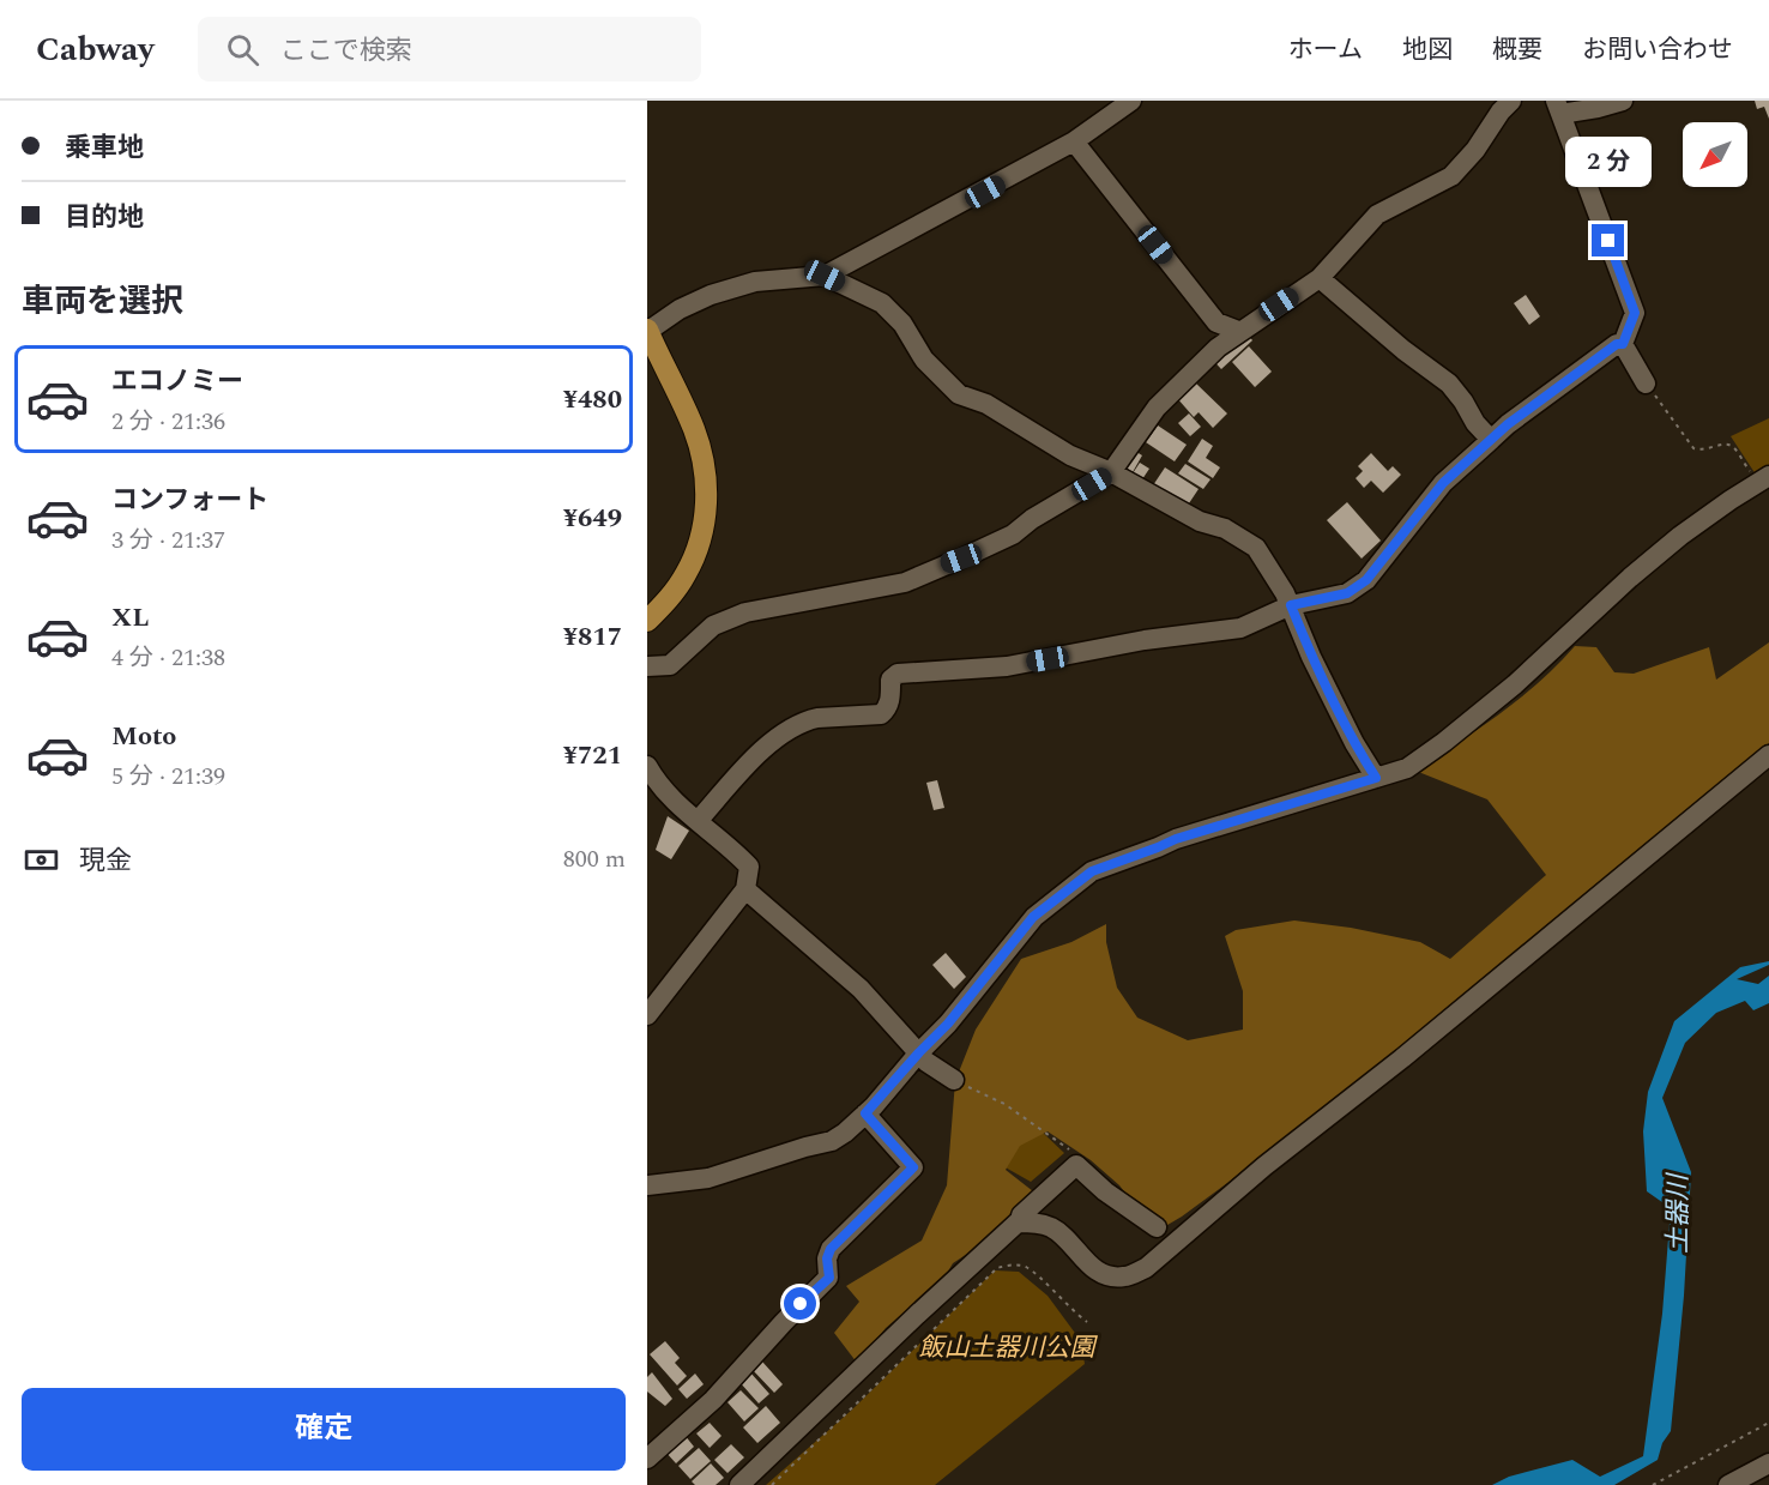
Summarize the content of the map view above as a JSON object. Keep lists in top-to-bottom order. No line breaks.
{"water":["土器川"],"parks":["飯山土器川公園"],"north":"bottom left","page":{"header":"Cabway","search":"ここで検索","nav":["ホーム","地図","概要","お問い合わせ"],"banner":["乗車地","目的地"],"bubble":"2 分","heading":"車両を選択","list":[{"name":"エコノミー","note":"2 分 · 21:36","value":"¥480"},{"name":"コンフォート","note":"3 分 · 21:37","value":"¥649"},{"name":"XL","note":"4 分 · 21:38","value":"¥817"},{"name":"Moto","note":"5 分 · 21:39","value":"¥721"}],"pay":["現金","800 m"],"buttons":"確定"}}
